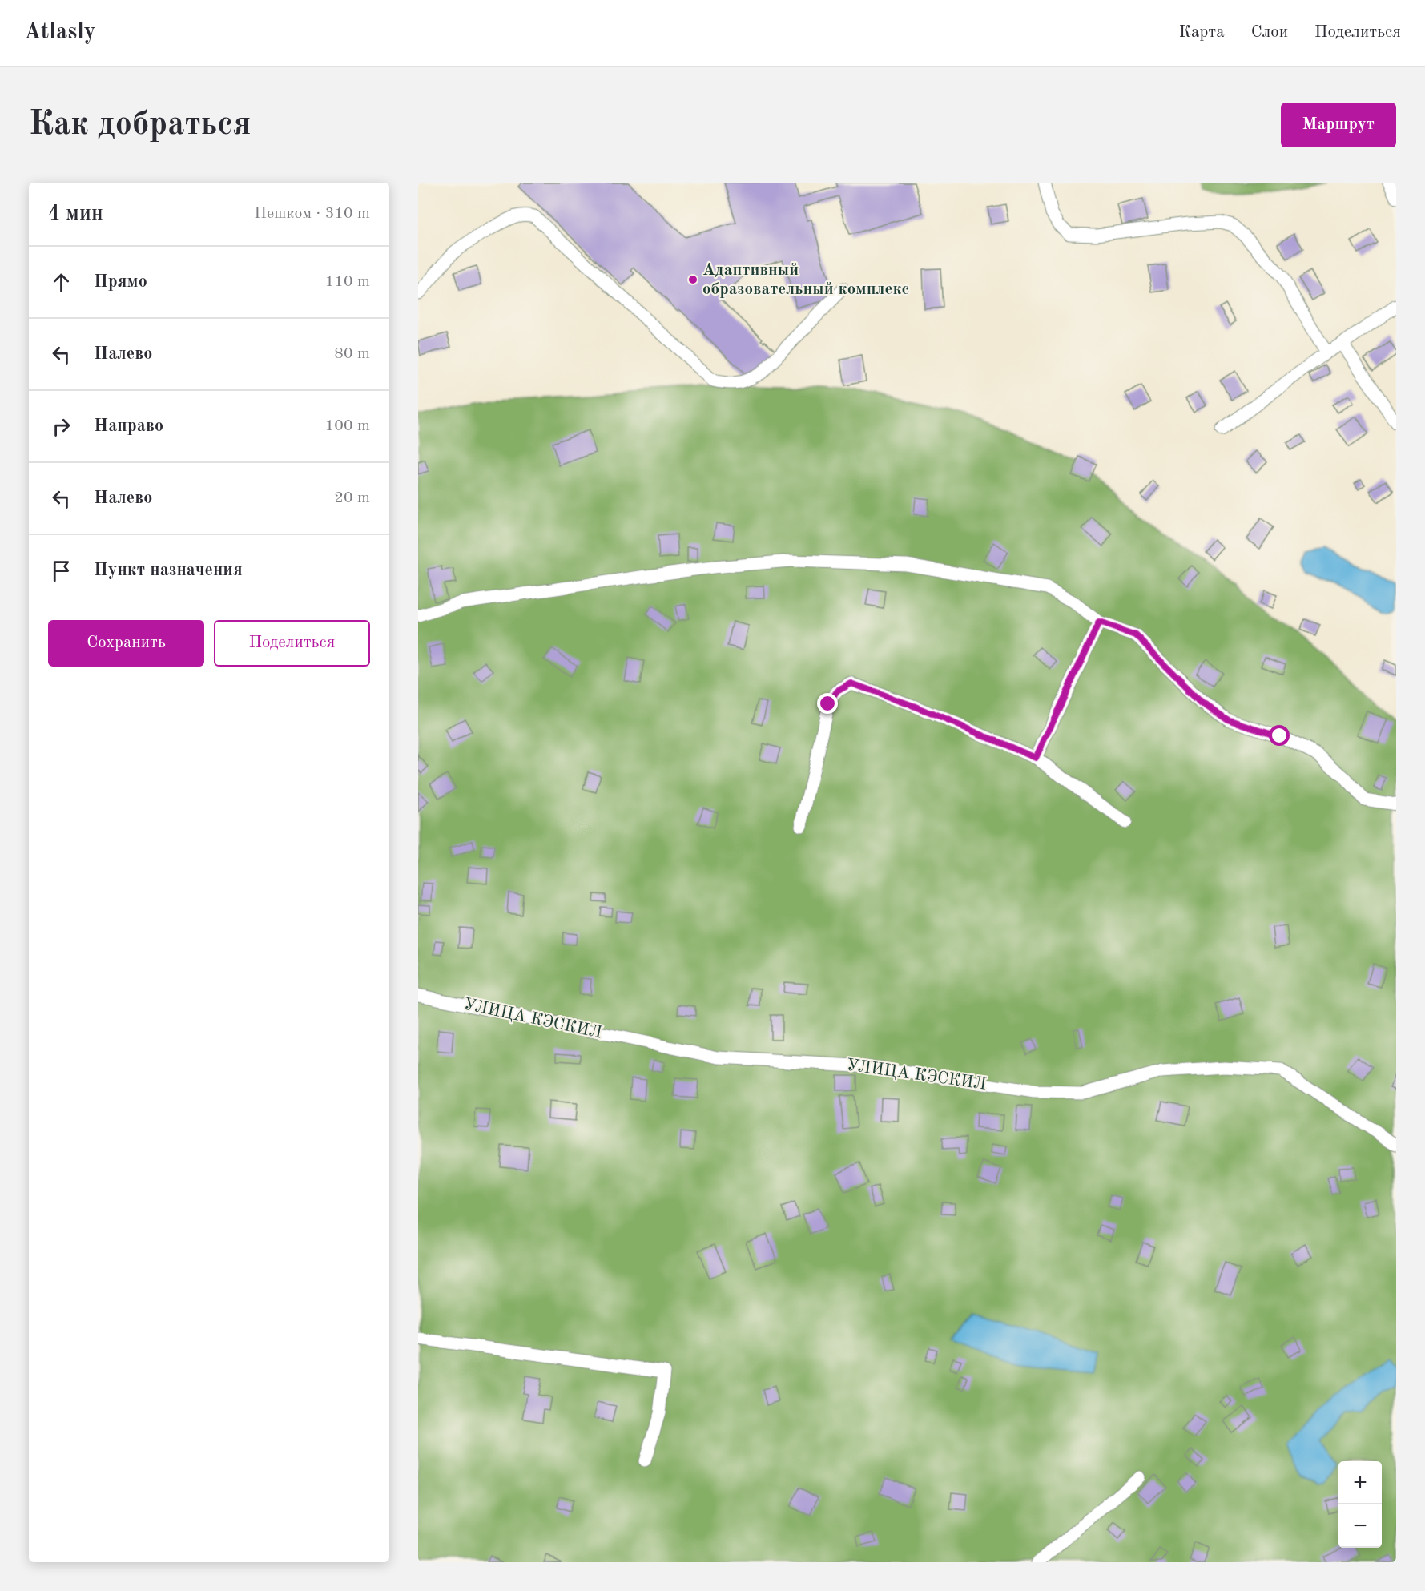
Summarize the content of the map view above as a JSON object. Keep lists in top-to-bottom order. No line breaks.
{"streets":{"street":["УЛИЦА КЭСКИЛ"]},"places":["Адаптивный образовательный комплекс"],"page":{"header":"Atlasly","nav":["Карта","Слои","Поделиться"],"buttons":["Маршрут",["Сохранить","Поделиться"]],"title":"Как добраться","heading":["4 мин","Пешком · 310 m"],"list":[["Прямо","110 m"],["Налево","80 m"],["Направо","100 m"],["Налево","20 m"],"Пункт назначения"],"map_buttons":["+","−"]}}
